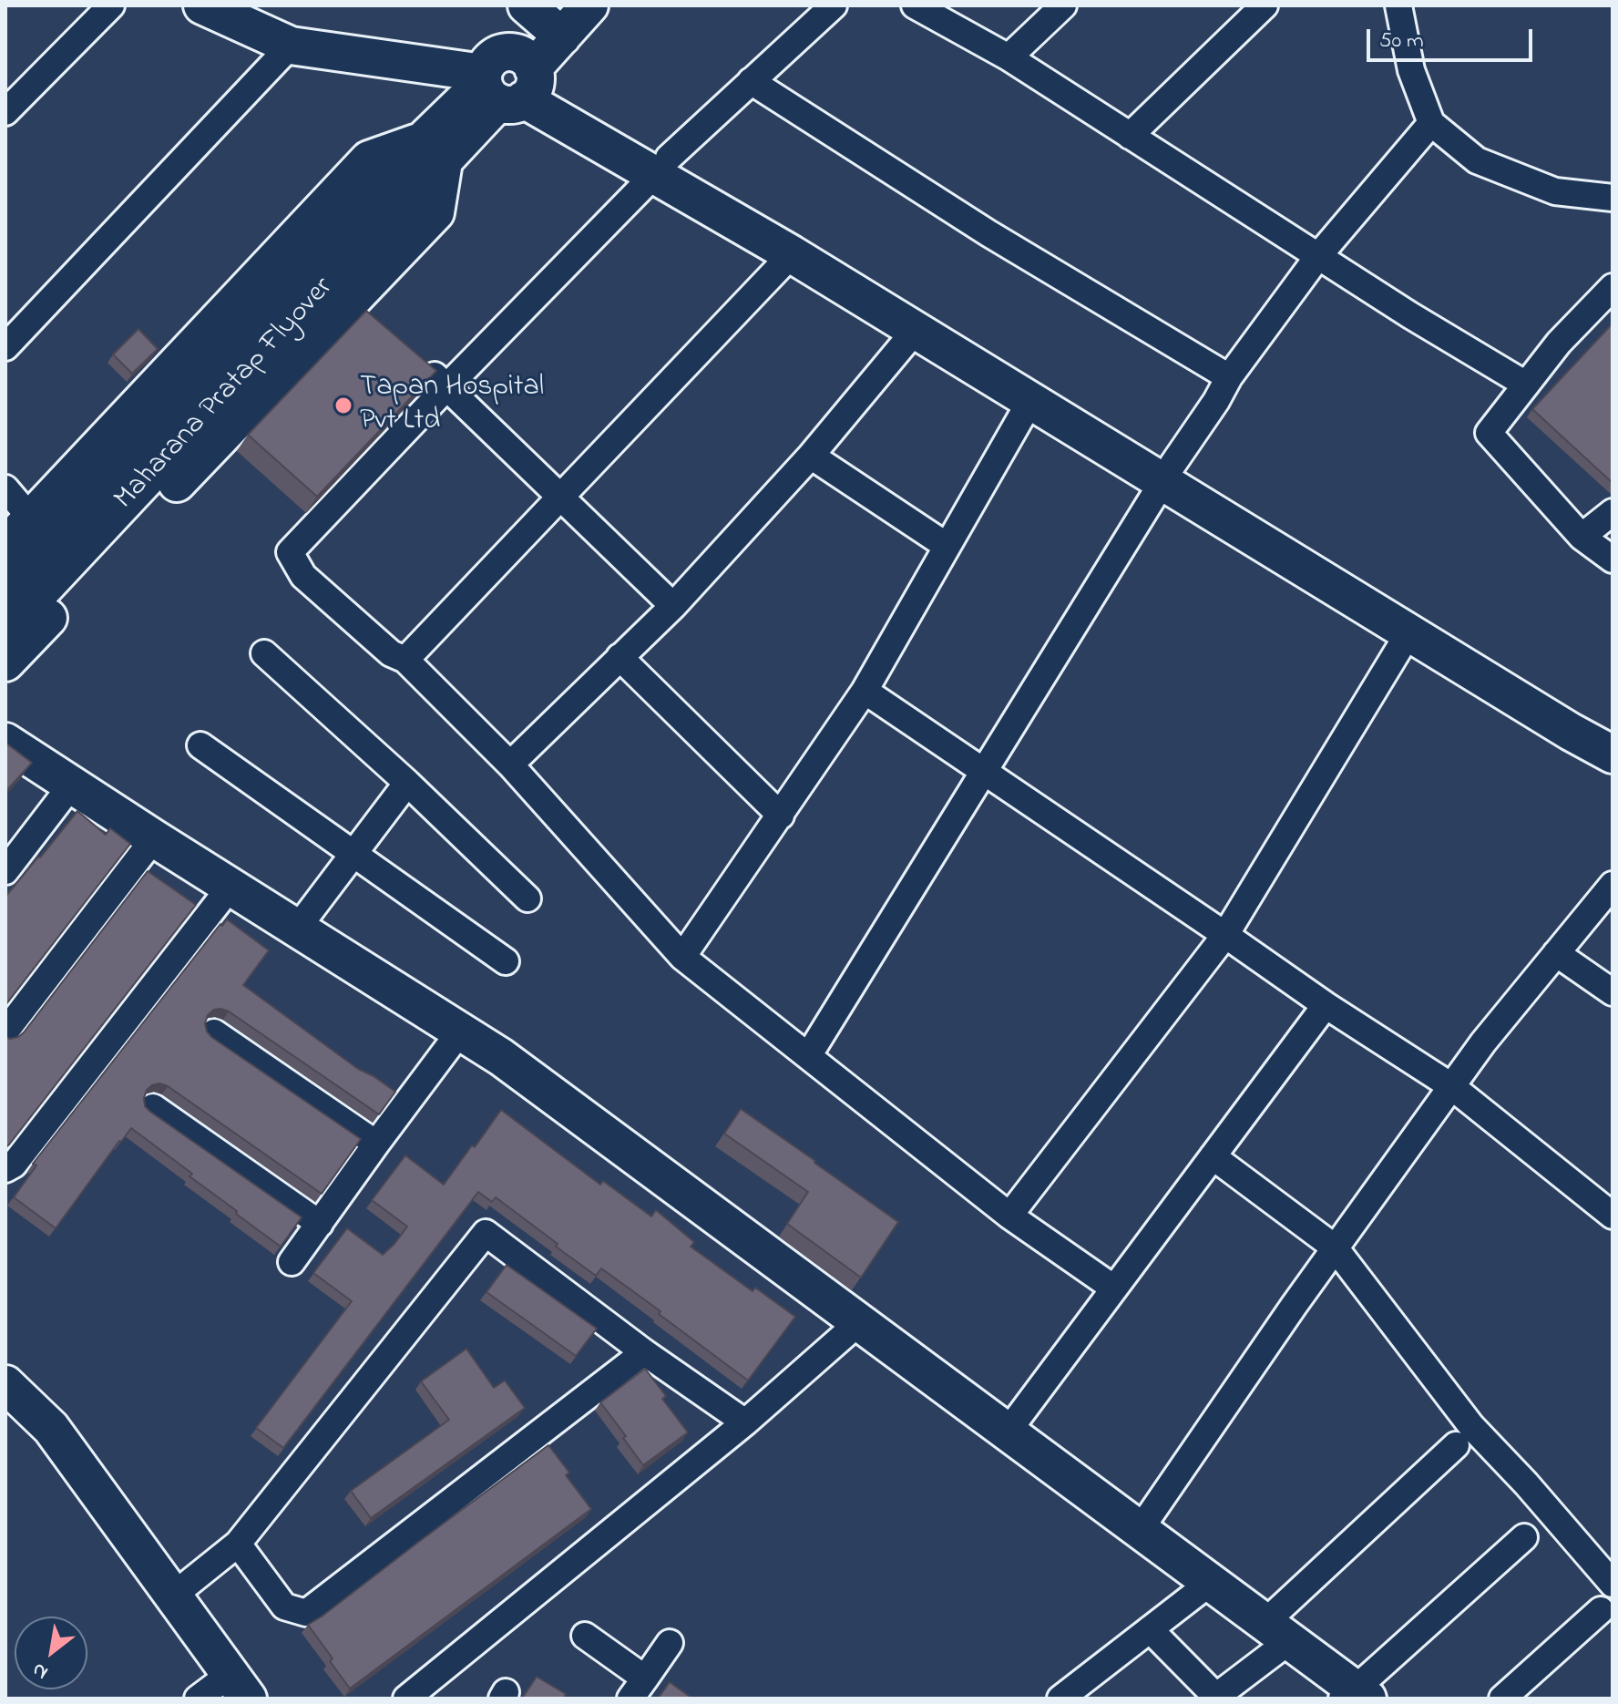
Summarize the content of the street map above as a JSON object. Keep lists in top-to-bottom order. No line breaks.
{"streets":{"street":["Maharana Pratap Flyover"]},"places":["Tapan Hospital Pvt Ltd"],"scale_bar":"50 m","north":"bottom left"}
